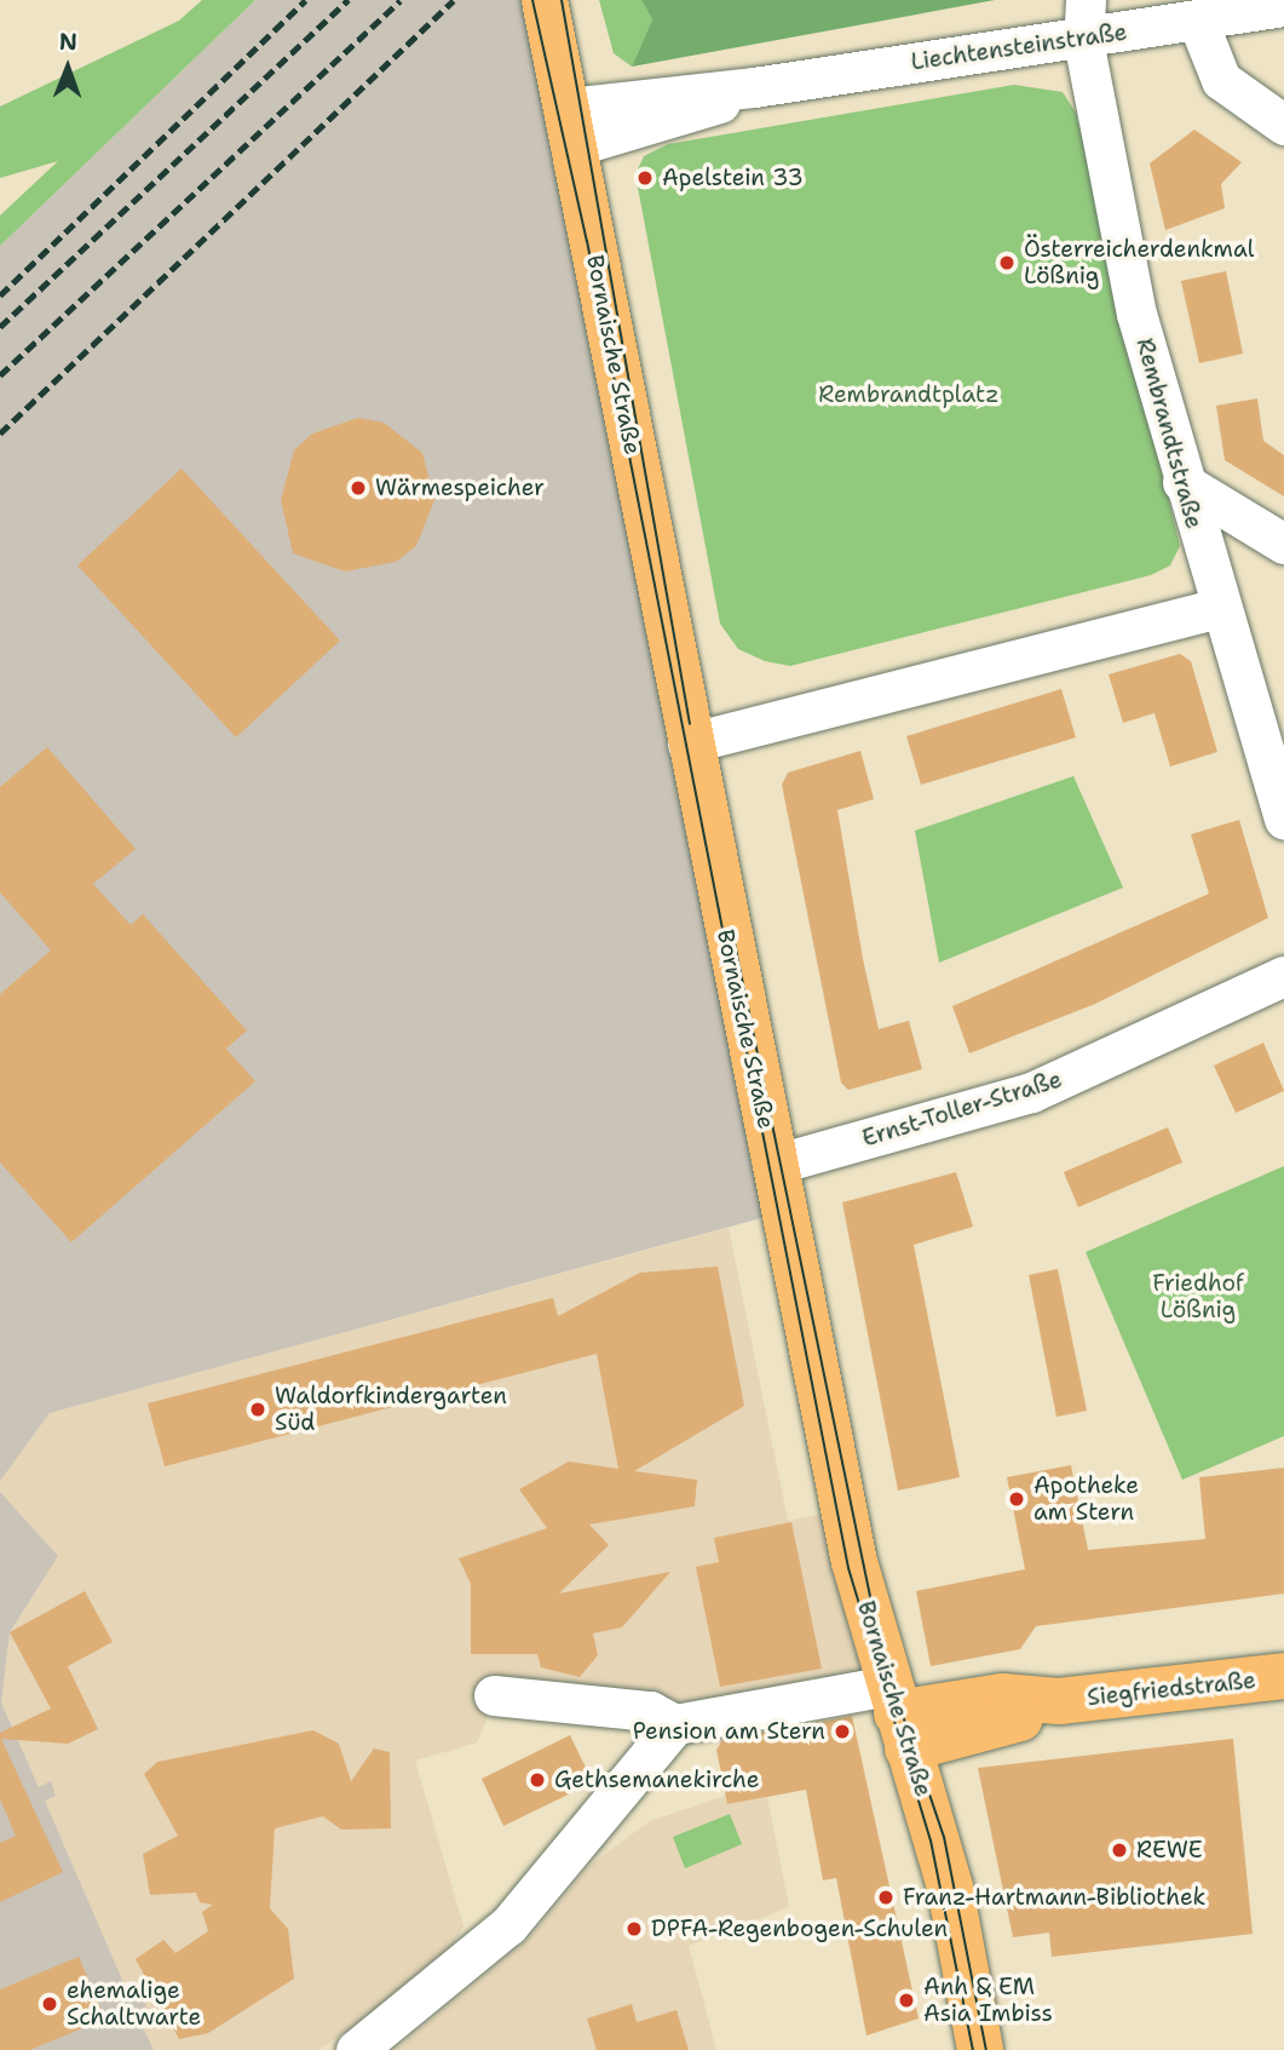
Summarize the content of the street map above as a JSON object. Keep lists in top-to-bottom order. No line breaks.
{"streets":{"main road":["Bornaische Straße","Siegfriedstraße"],"street":["Liechtensteinstraße","Rembrandtstraße","Ernst-Toller-Straße"]},"crossings":[["Liechtensteinstraße","Bornaische Straße"],["Liechtensteinstraße","Rembrandtstraße"],["Bornaische Straße","Ernst-Toller-Straße"],["Bornaische Straße","Siegfriedstraße"]],"parks":["Rembrandtplatz","Friedhof Lößnig"],"places":["Apelstein 33","Österreicherdenkmal Lößnig","Wärmespeicher","Waldorfkindergarten Süd","Apotheke am Stern","Pension am Stern","Gethsemanekirche","REWE","Franz-Hartmann-Bibliothek","DPFA-Regenbogen-Schulen","Anh & EM Asia Imbiss","ehemalige Schaltwarte"],"north":"top"}
